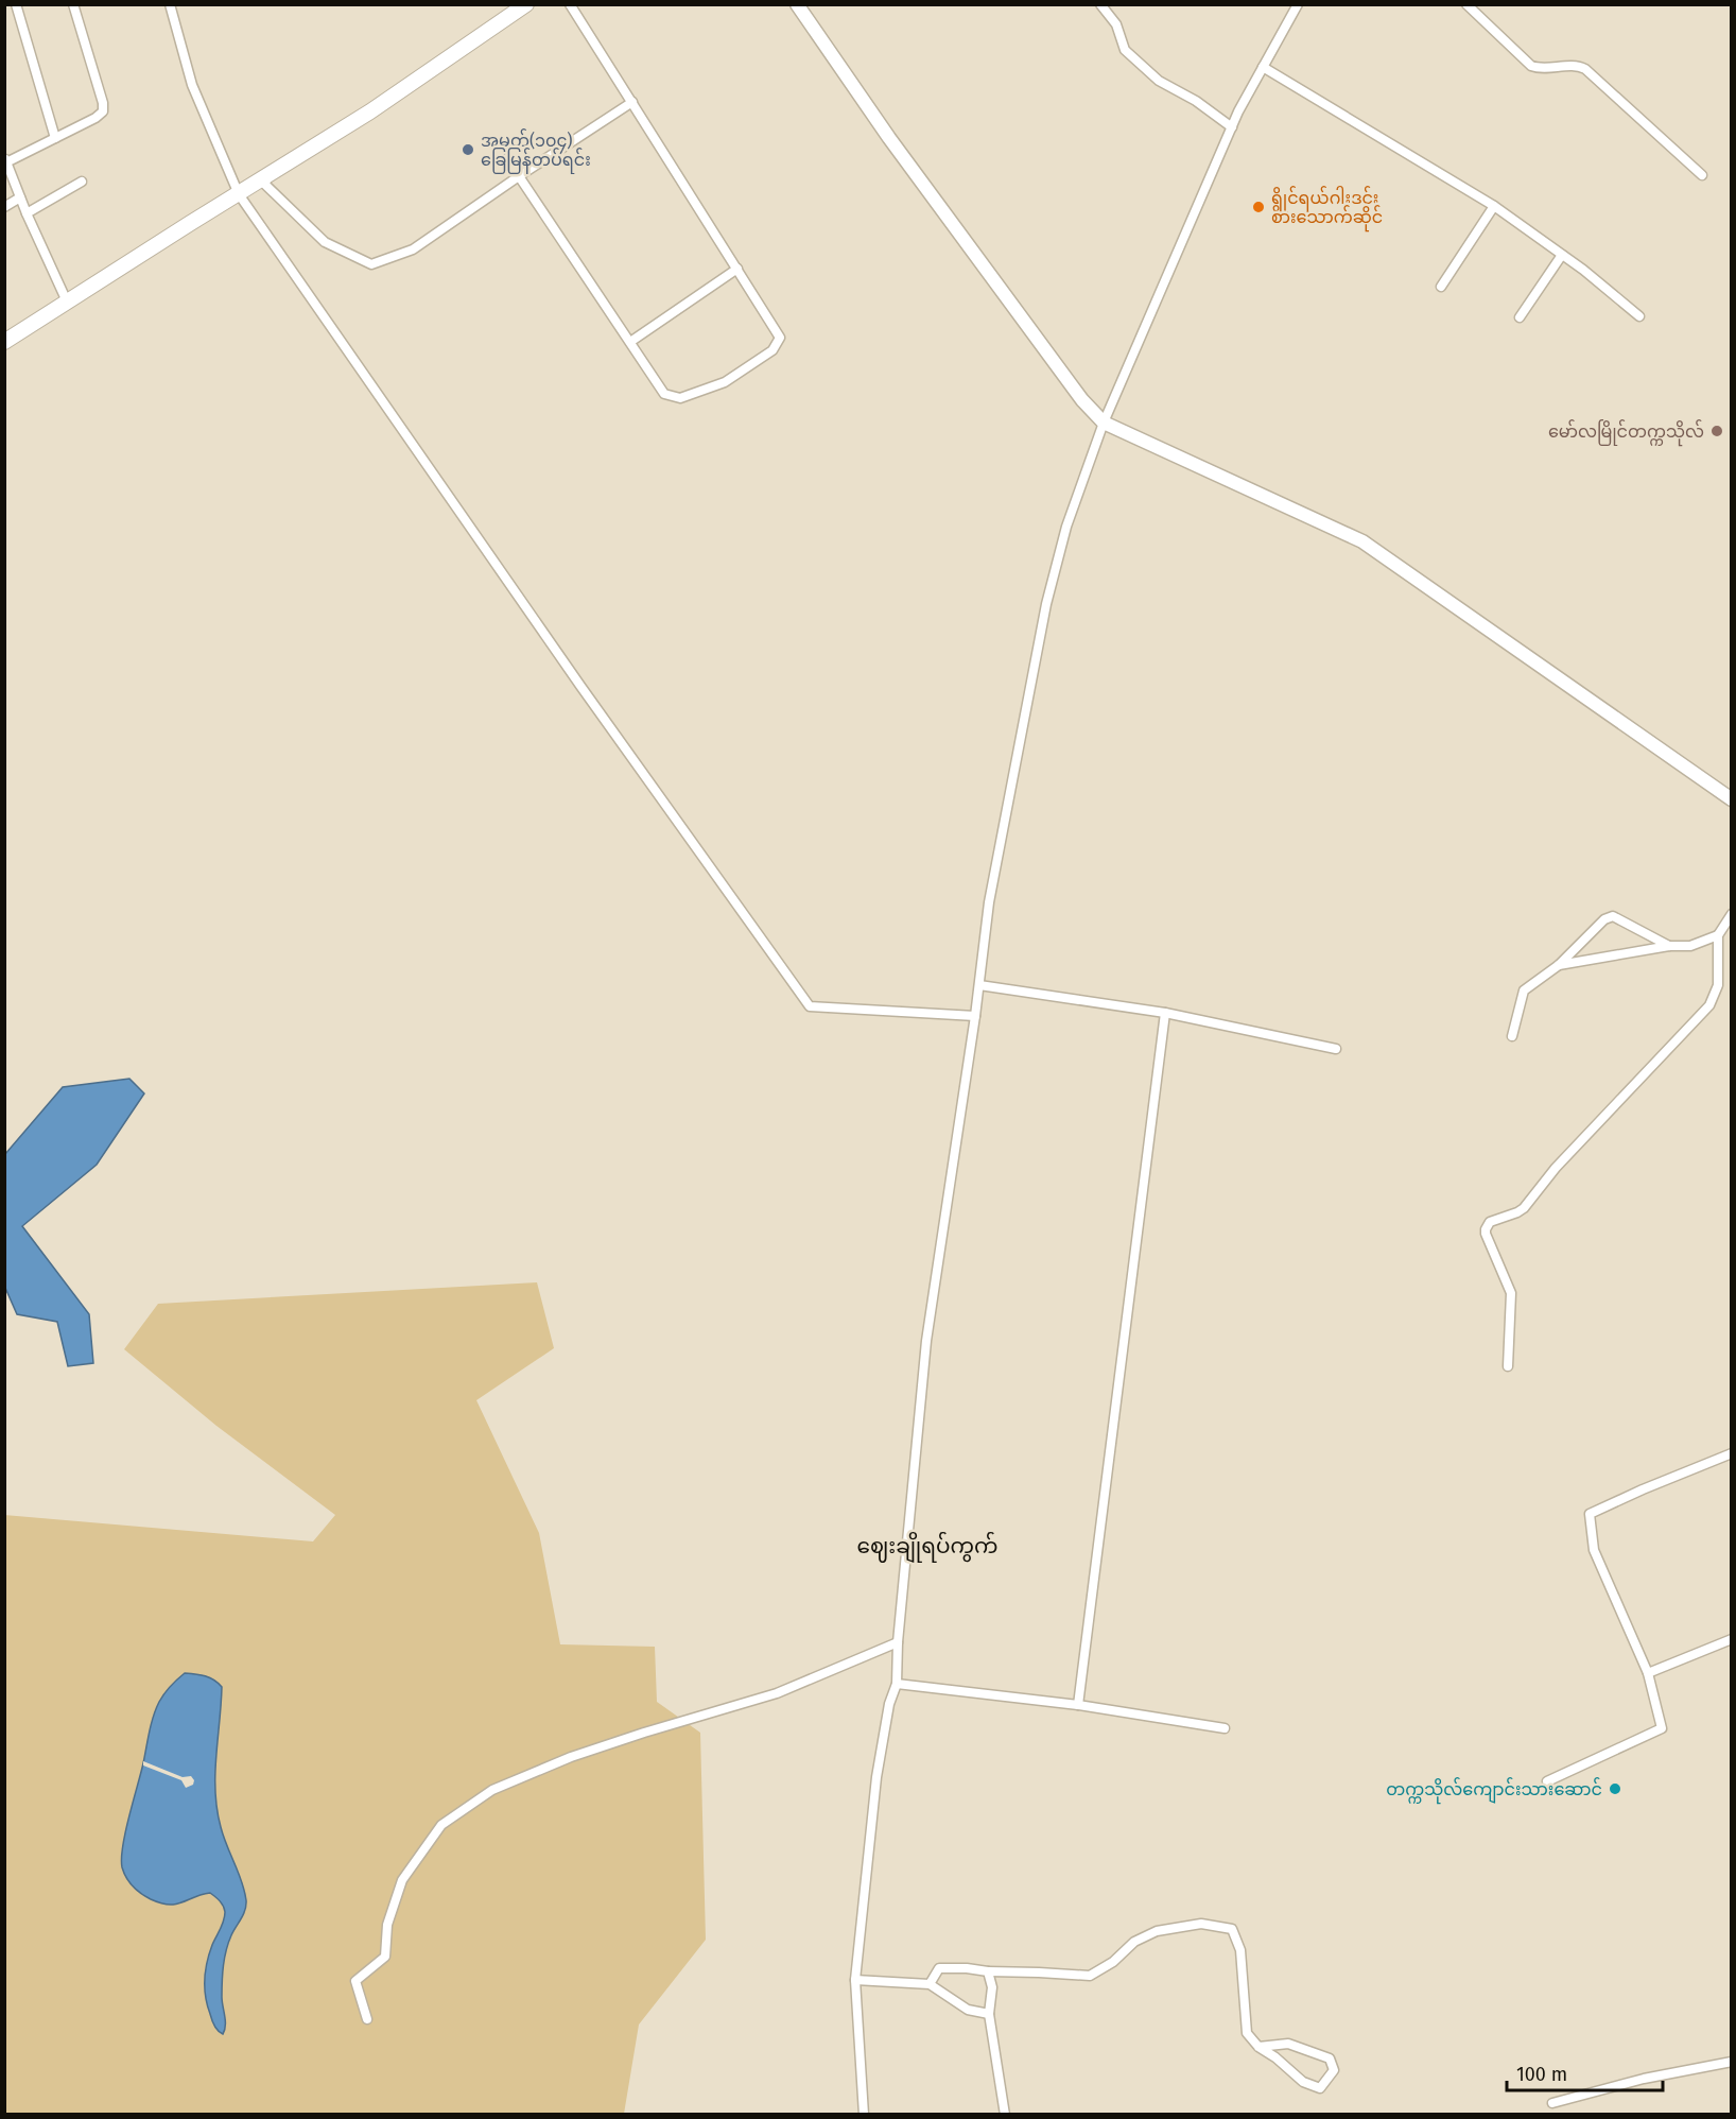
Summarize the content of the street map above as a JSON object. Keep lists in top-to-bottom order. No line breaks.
{"districts":["ဈေးချိုရပ်ကွက်"],"places":["အမှတ်(၁၀၄) ခြေမြန်တပ်ရင်း","ရွိုင်ရယ်ဂါးဒင်း စားသောက်ဆိုင်","မော်လမြိုင်တက္ကသိုလ်","တက္ကသိုလ်ကျောင်းသားဆောင်"],"scale_bar":"100 m"}
